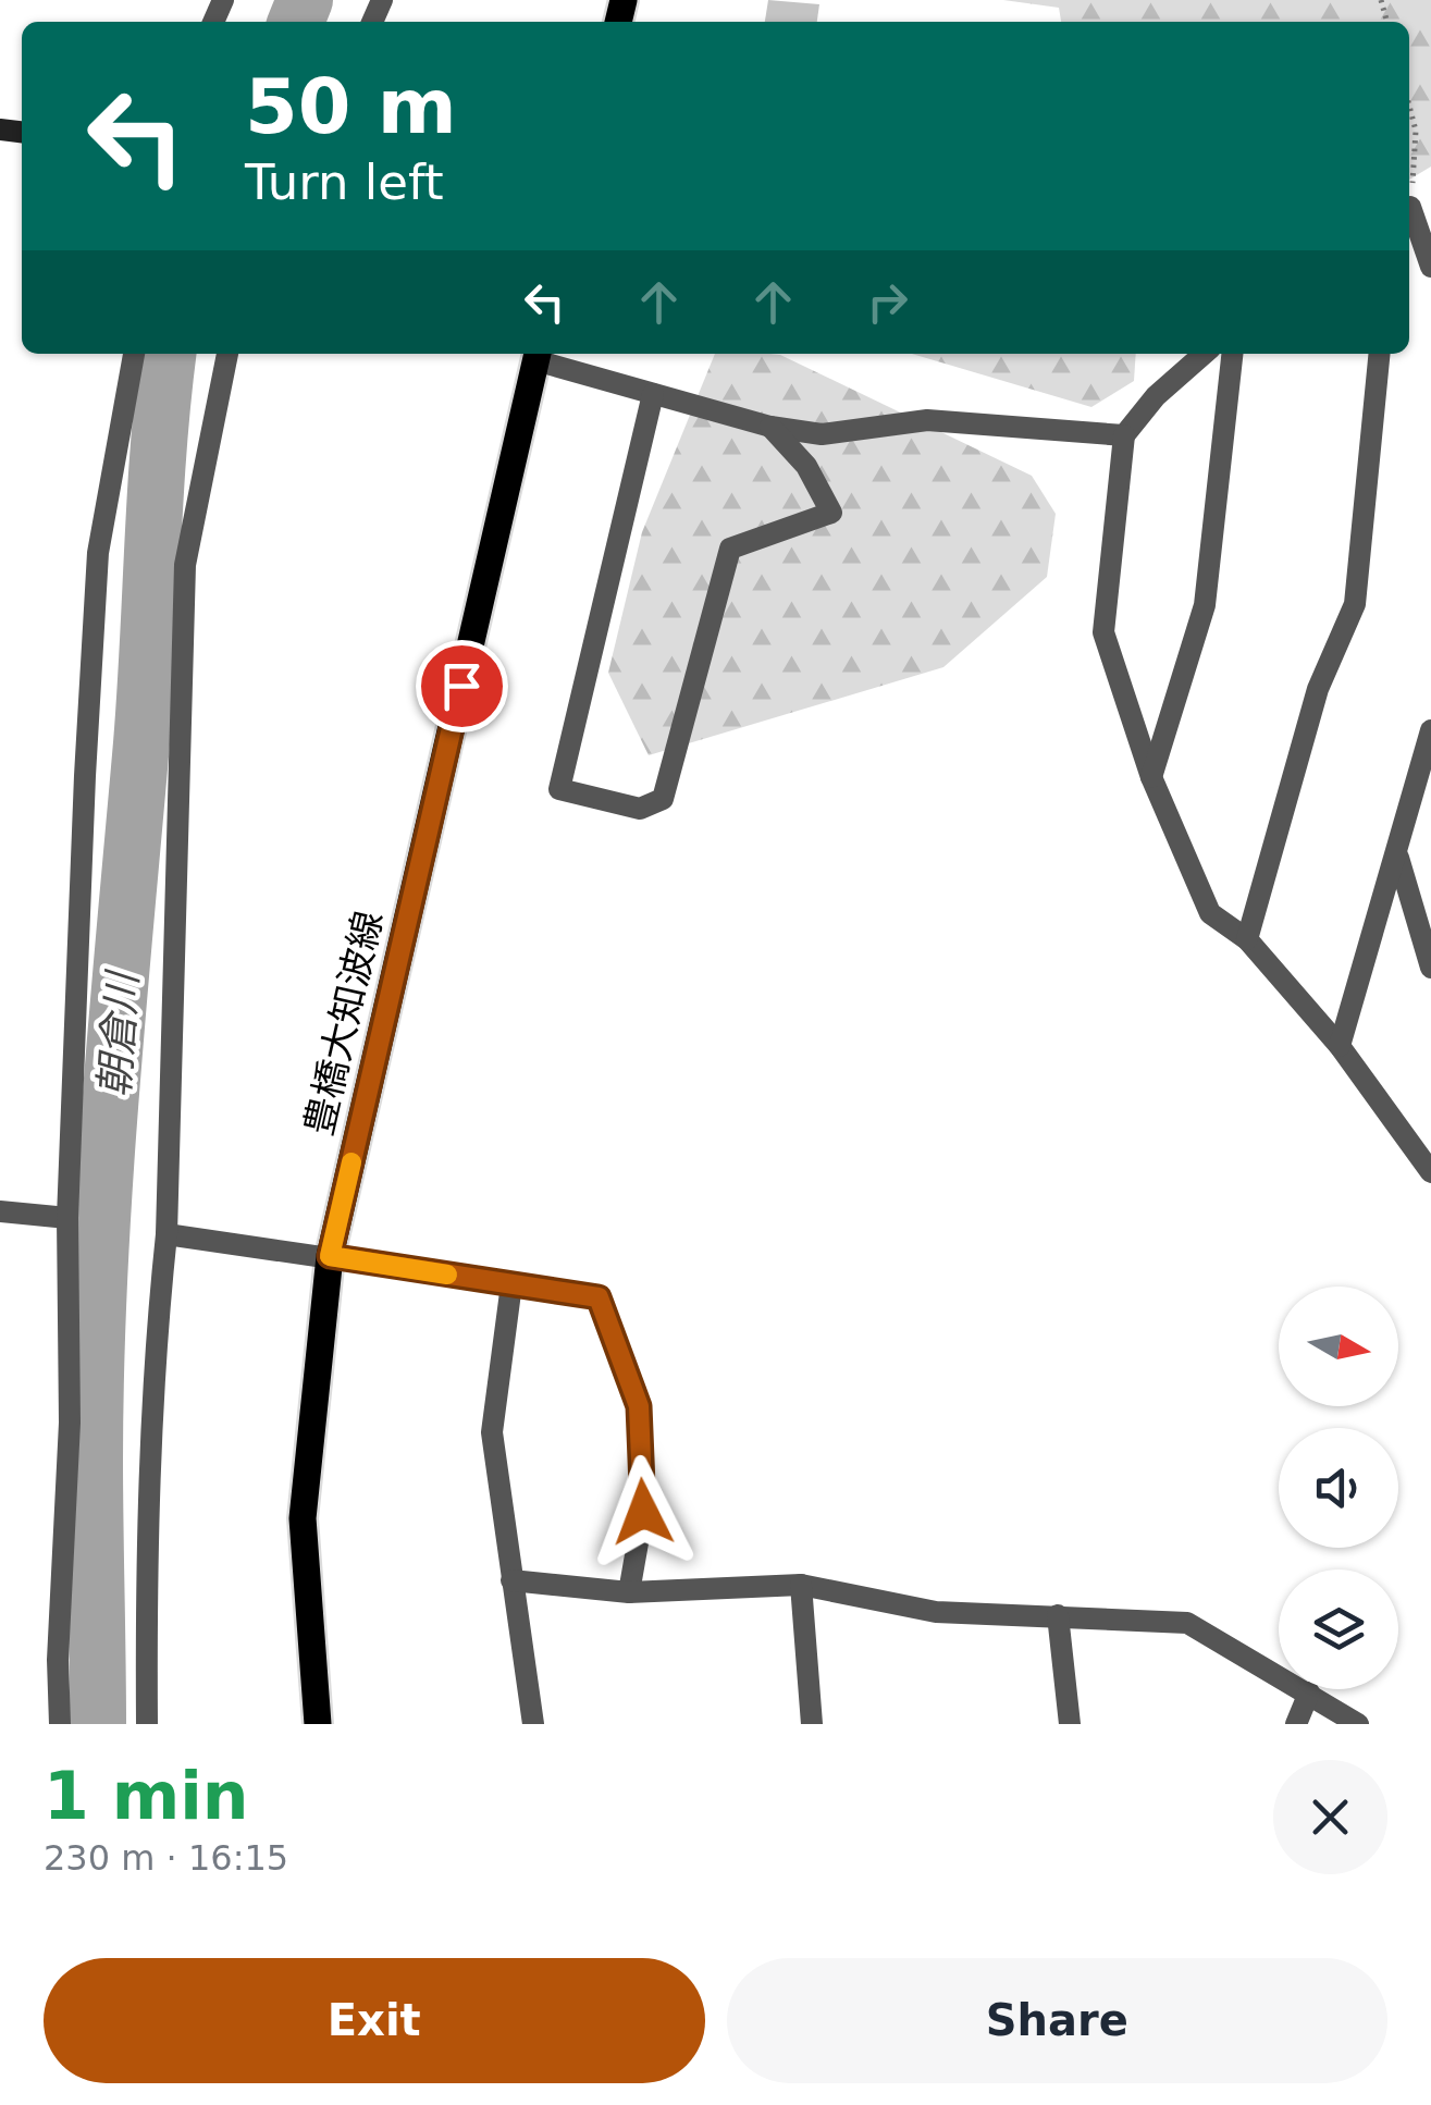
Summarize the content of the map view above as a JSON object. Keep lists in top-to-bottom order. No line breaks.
{"streets":{"main road":["豊橋大知波線"]},"water":["朝倉川"],"north":"right","page":{"turn":["50 m","Turn left"],"heading":["1 min","230 m · 16:15"],"buttons":["Exit","Share"]}}
